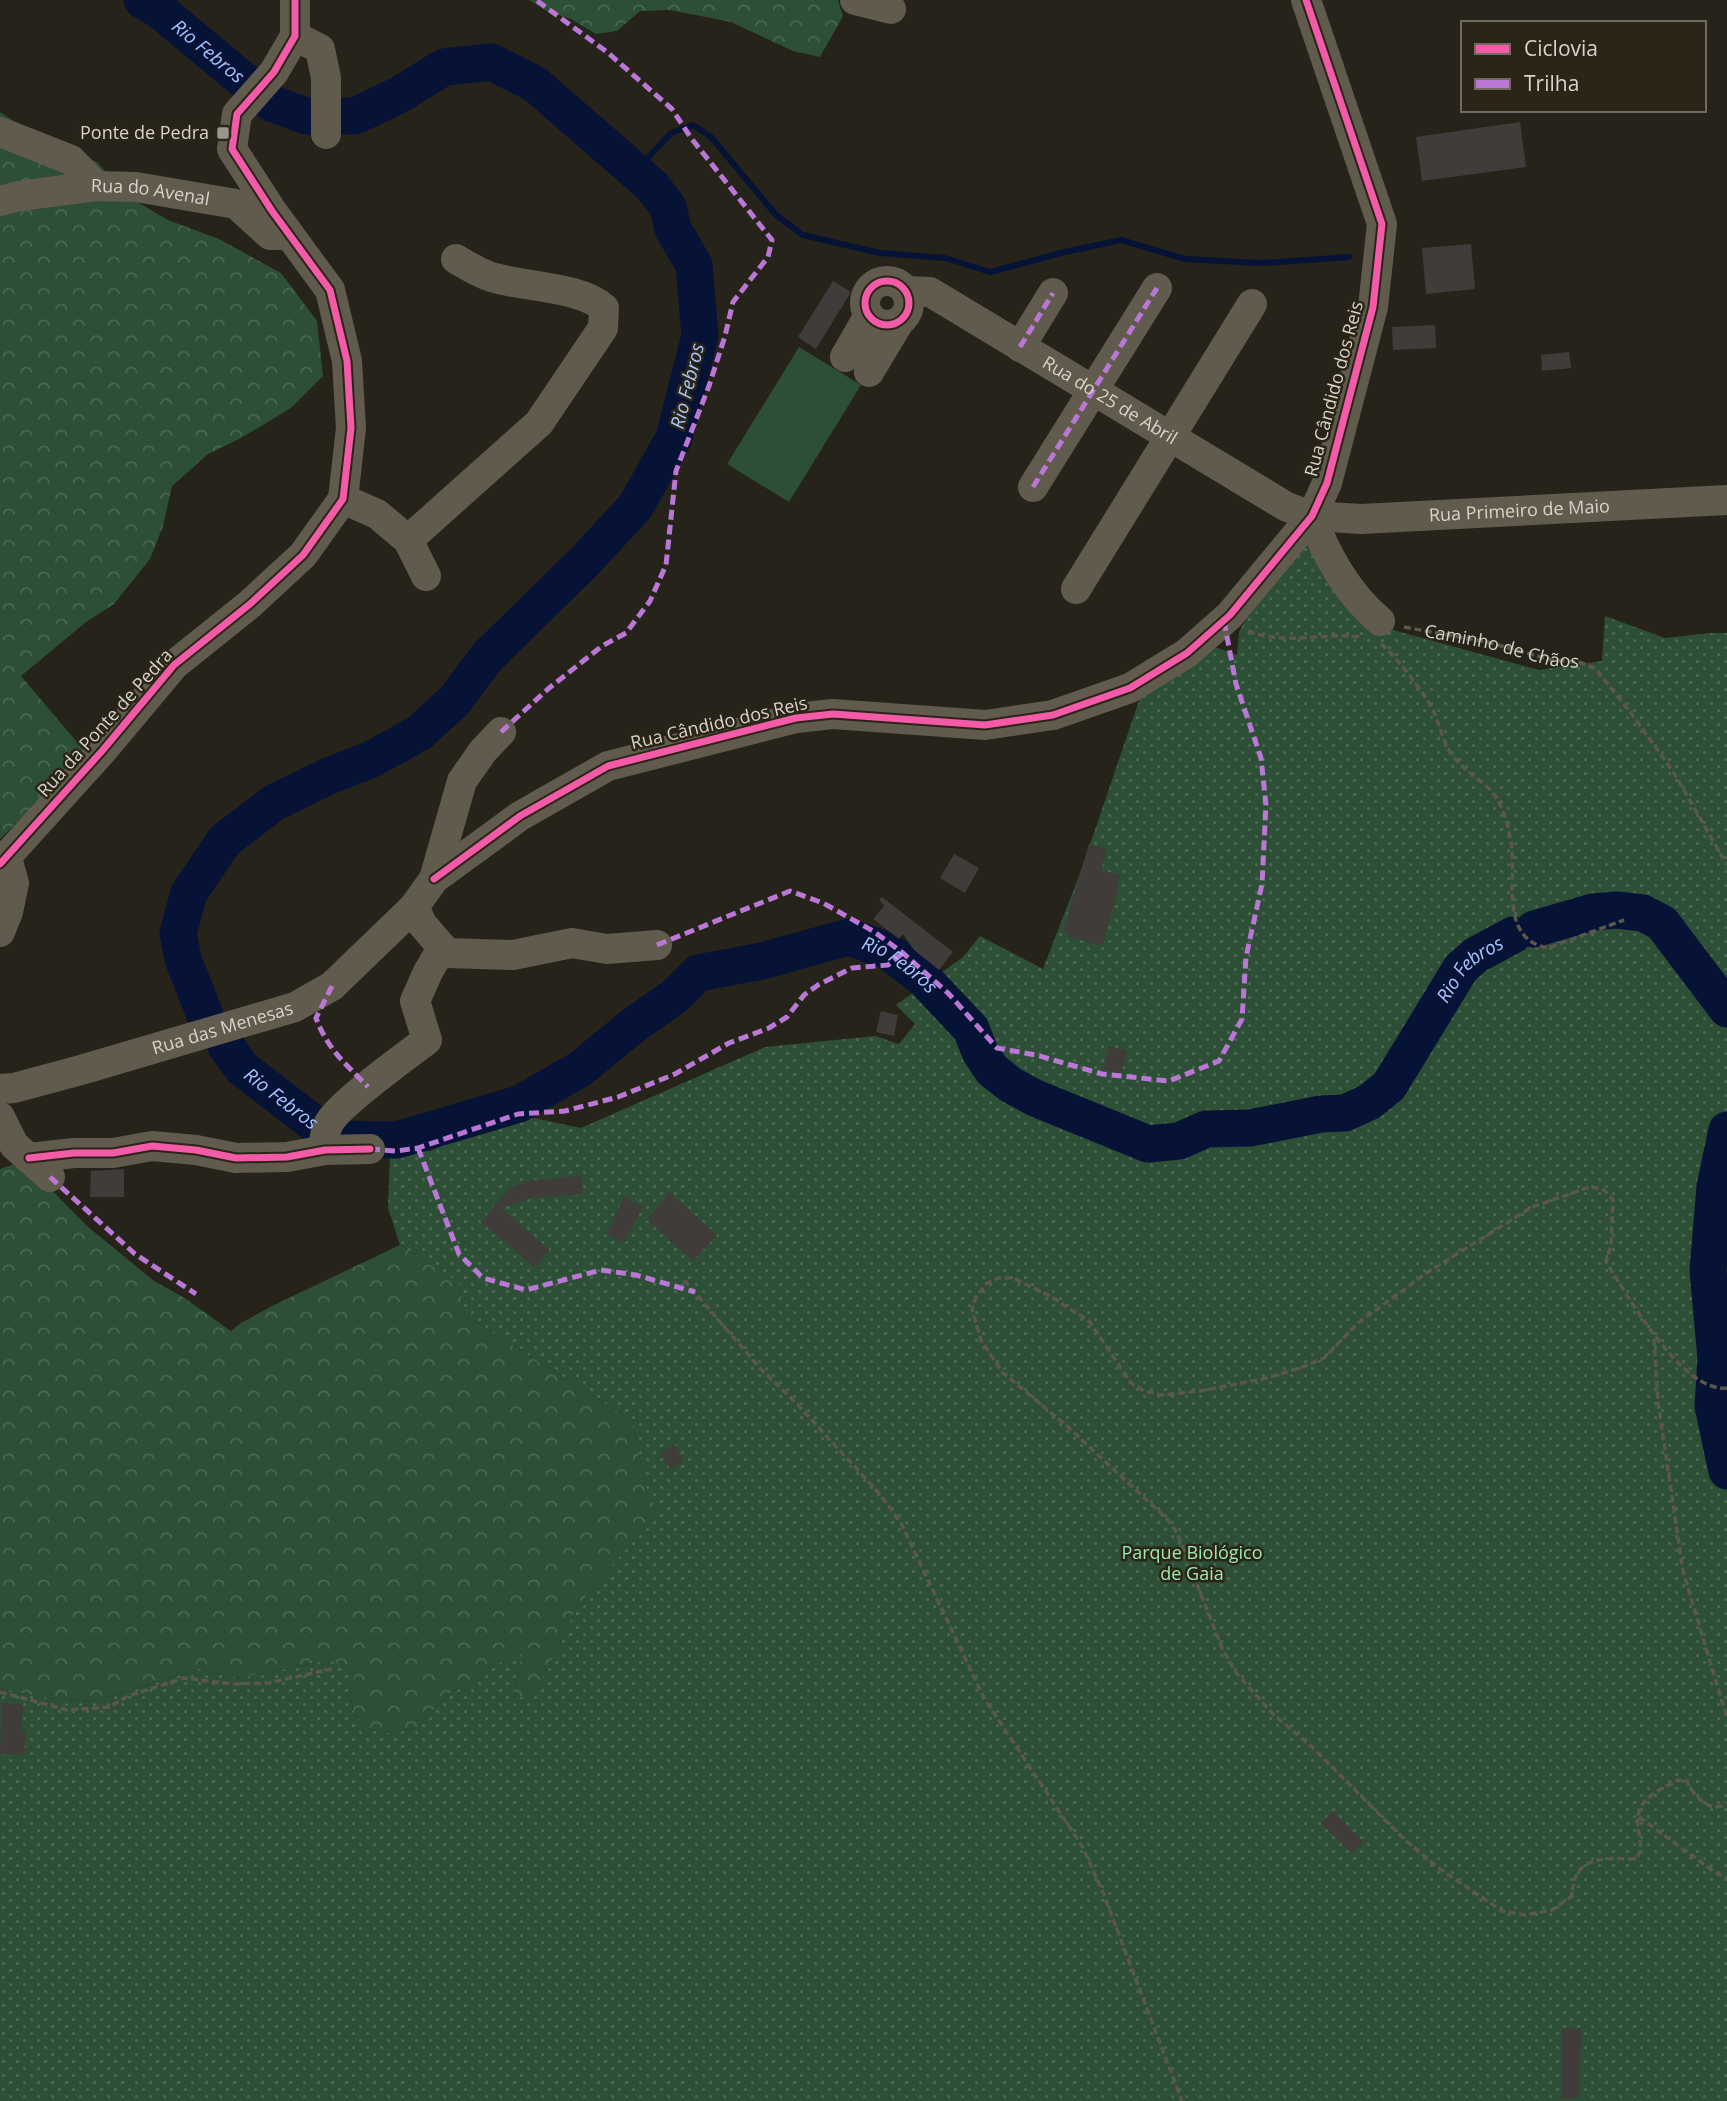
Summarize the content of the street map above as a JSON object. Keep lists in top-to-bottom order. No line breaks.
{"streets":{"street":["Rua do Avenal","Rua Cândido dos Reis","Rua do 25 de Abril","Rua Primeiro de Maio","Rua da Ponte de Pedra","Rua das Menesas"],"path":["Caminho de Chãos"]},"crossings":[["Rua do Avenal","Rua da Ponte de Pedra"],["Rua Cândido dos Reis","Rua do 25 de Abril"],["Rua Cândido dos Reis","Rua Primeiro de Maio"],["Rua Cândido dos Reis","Caminho de Chãos"],["Rua Cândido dos Reis","Rua das Menesas"],["Rua do 25 de Abril","Rua Primeiro de Maio"]],"water":["Rio Febros"],"parks":["Parque Biológico de Gaia"],"places":{"transit":["Ponte de Pedra"]},"legend":["Ciclovia","Trilha"]}
